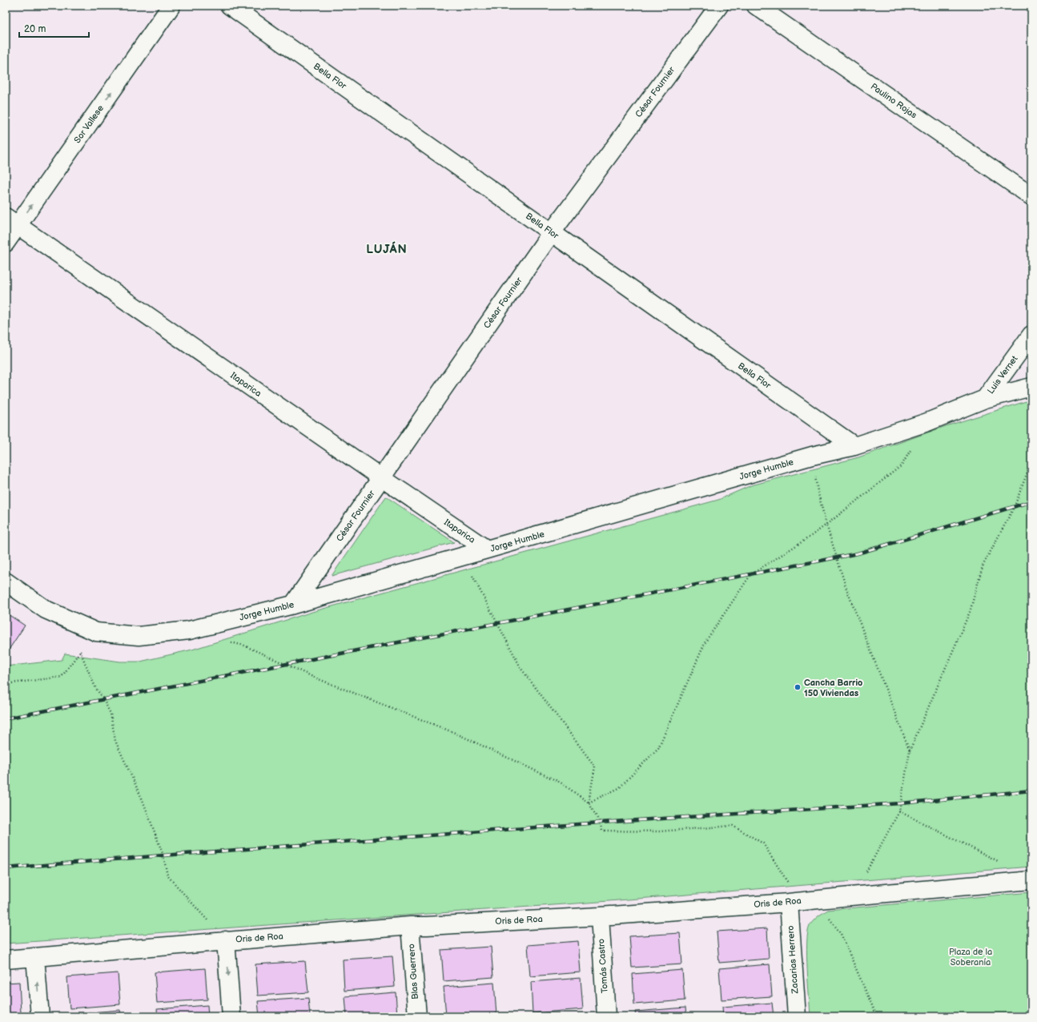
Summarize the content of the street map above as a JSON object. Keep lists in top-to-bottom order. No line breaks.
{"streets":{"street":["Bella Flor","César Fournier","Paulino Rojas","Sor Vallese","Luis Vernet","Itaparica","Jorge Humble","Oris de Roa","Zacarias Herrero","Tomás Castro","Blas Guerrero"]},"crossings":[["Bella Flor","César Fournier"],["Bella Flor","Jorge Humble"],["César Fournier","Itaparica"],["César Fournier","Jorge Humble"],["Sor Vallese","Itaparica"],["Luis Vernet","Jorge Humble"],["Itaparica","Jorge Humble"],["Oris de Roa","Zacarias Herrero"],["Oris de Roa","Tomás Castro"],["Oris de Roa","Blas Guerrero"]],"one_way":["Sor Vallese"],"districts":["LUJÁN"],"parks":["Plaza de la Soberanía"],"places":["Cancha Barrio 150 Viviendas"],"scale_bar":"20 m"}
